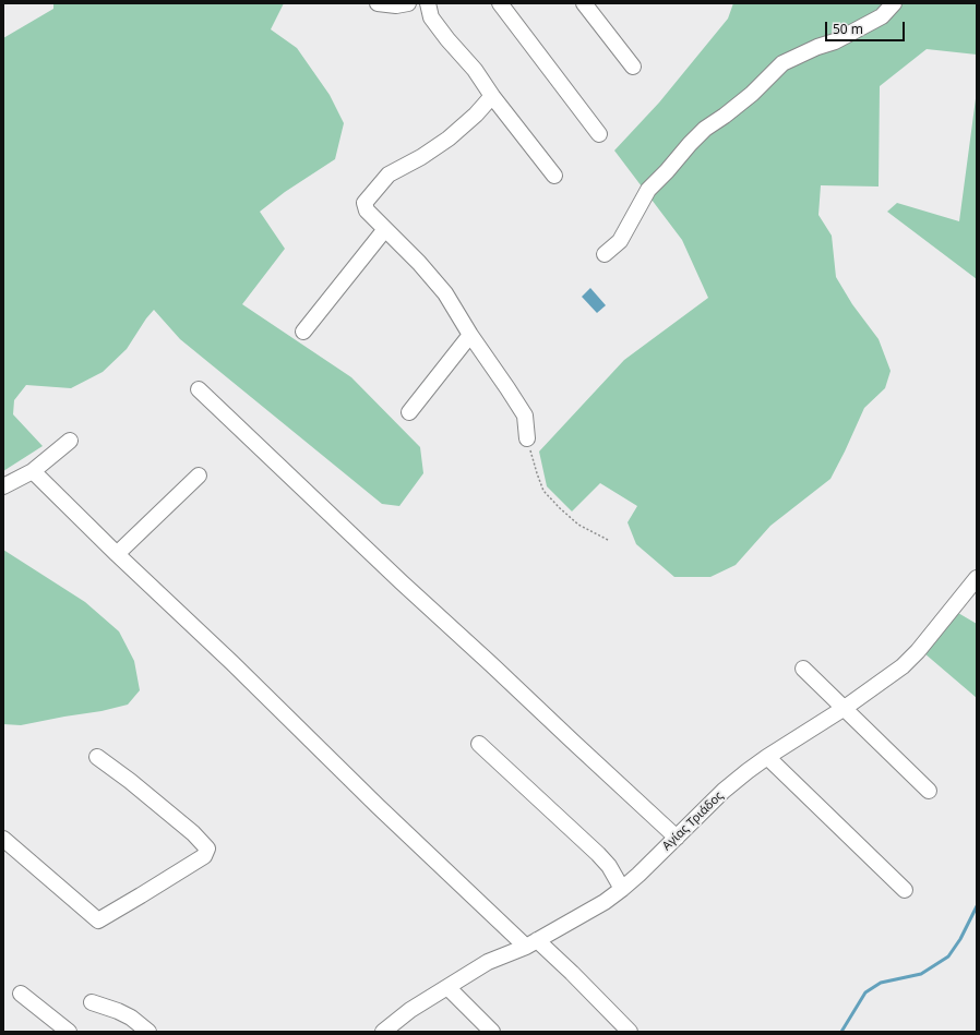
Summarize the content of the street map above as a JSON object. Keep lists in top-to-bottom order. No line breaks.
{"streets":{"street":["Αγίας Τριάδος"]},"scale_bar":"50 m"}
